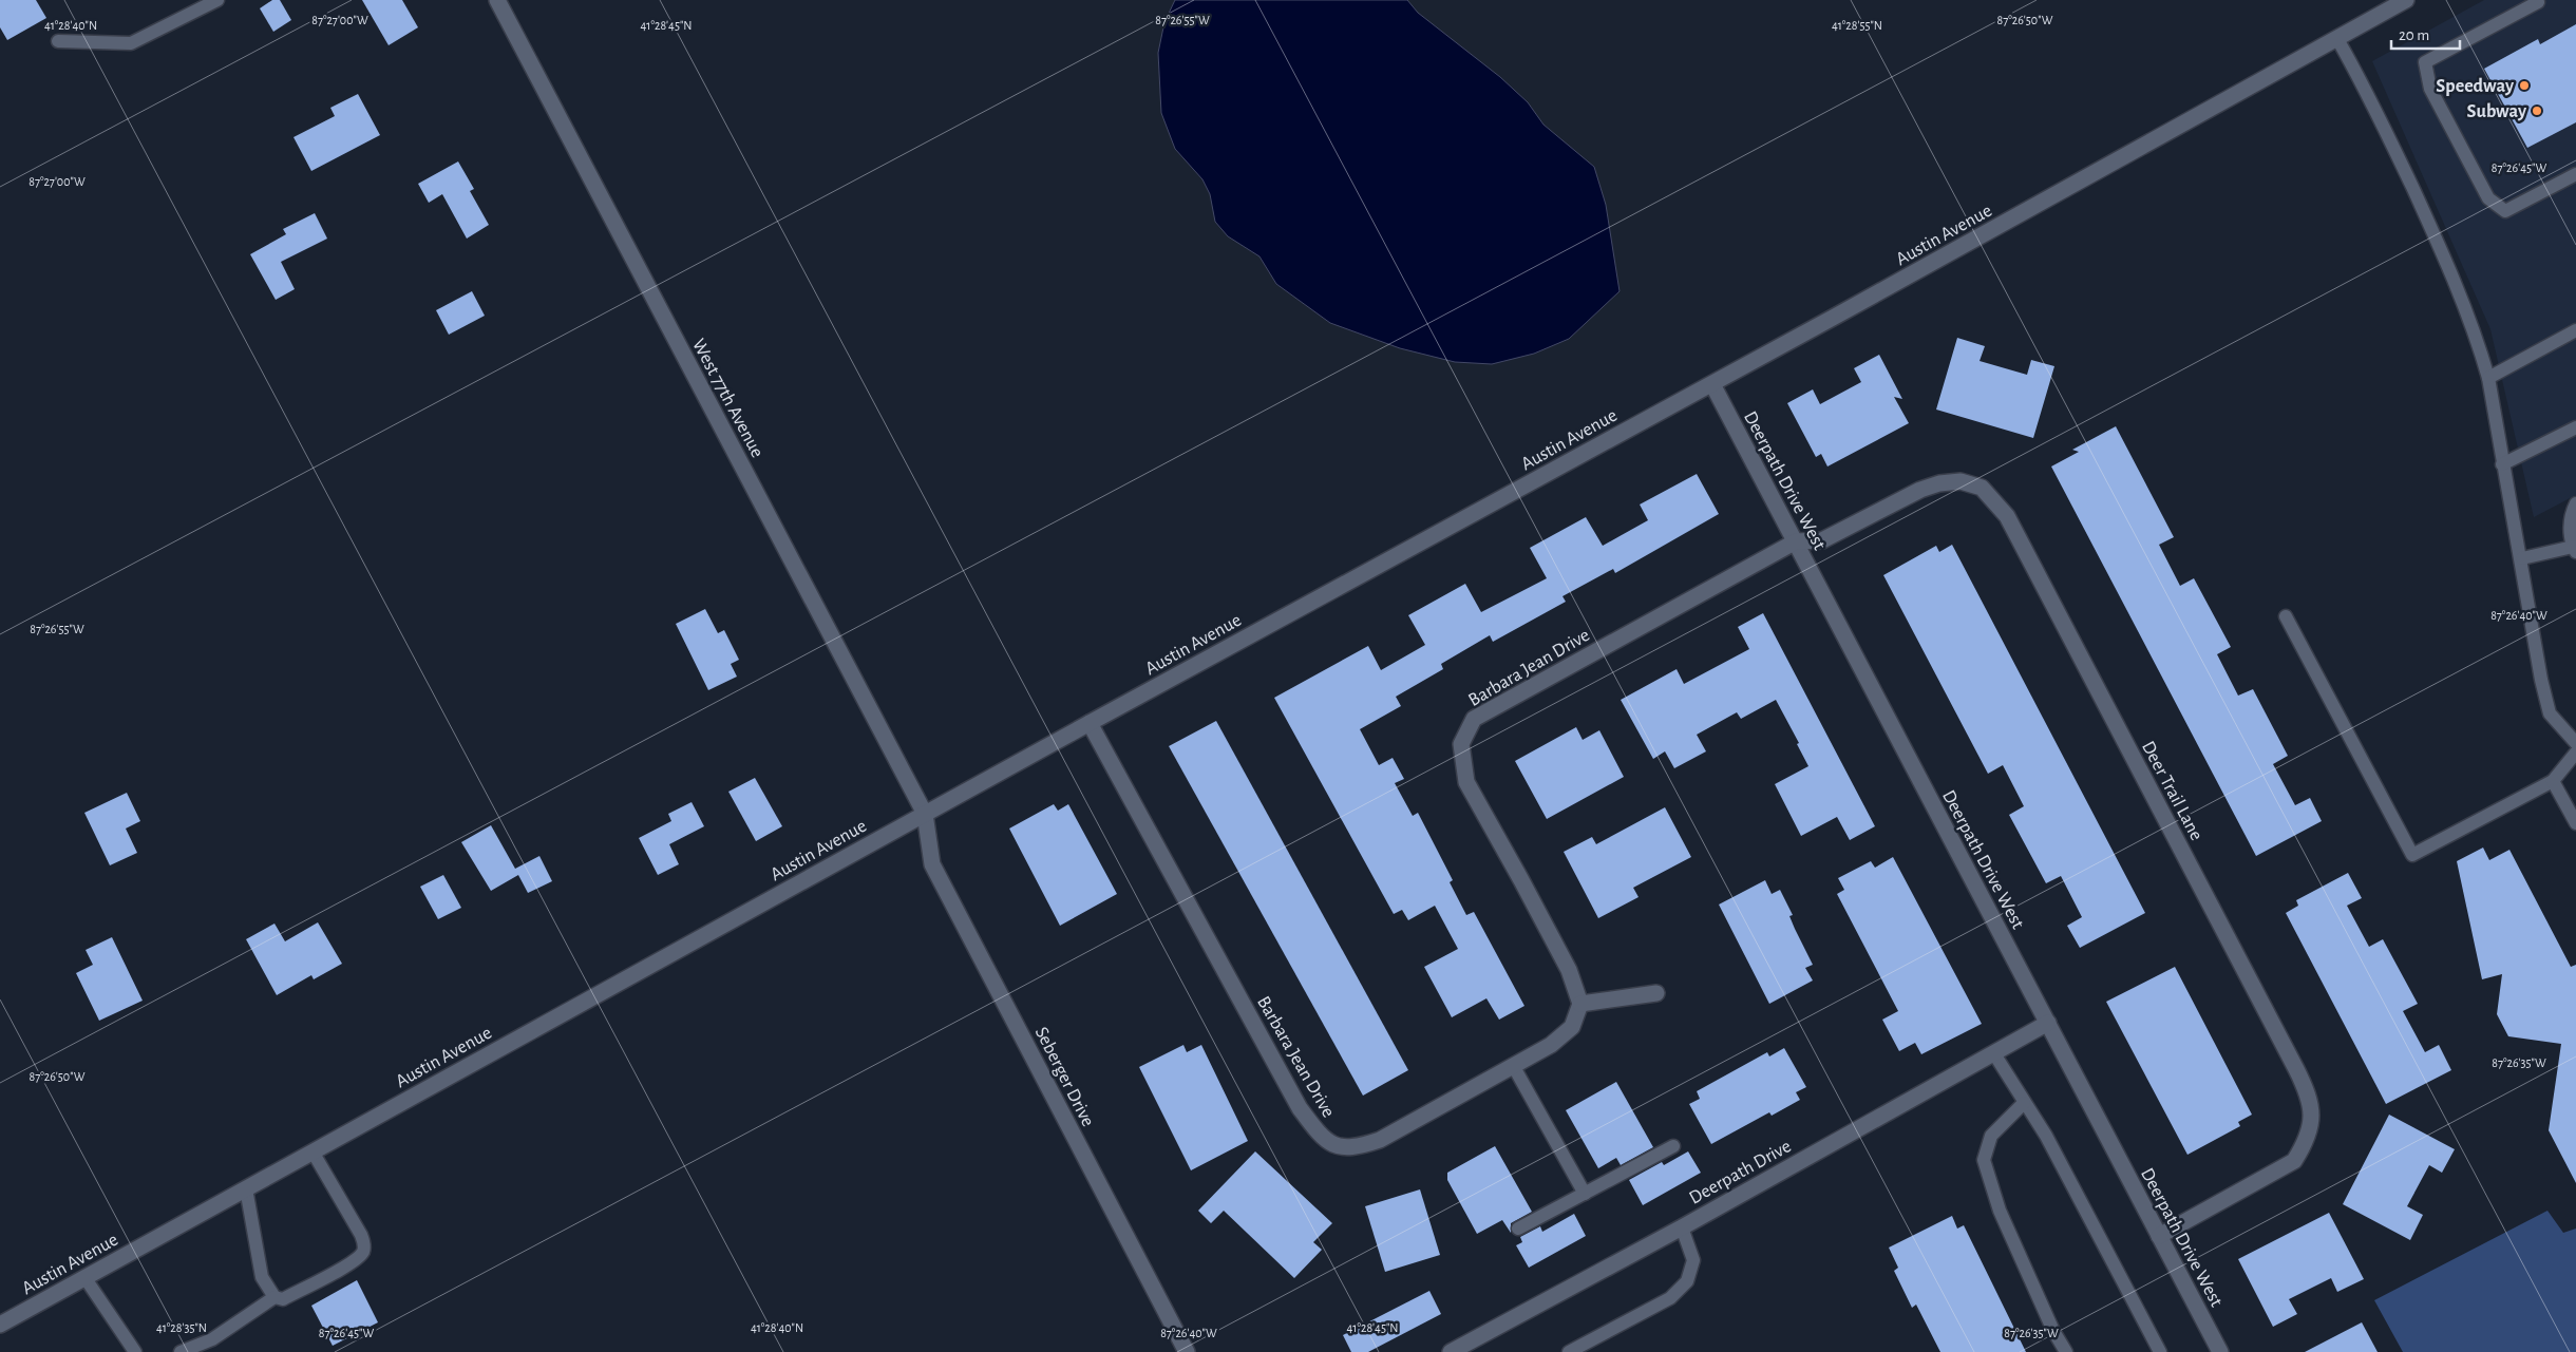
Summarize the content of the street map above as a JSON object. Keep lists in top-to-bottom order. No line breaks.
{"streets":{"street":["Austin Avenue","West 77th Avenue","Deerpath Drive West","Barbara Jean Drive","Deer Trail Lane","Seberger Drive","Deerpath Drive"]},"crossings":[["Austin Avenue","West 77th Avenue"],["Austin Avenue","Deerpath Drive West"],["Austin Avenue","Barbara Jean Drive"],["Austin Avenue","Seberger Drive"],["West 77th Avenue","Seberger Drive"],["Deerpath Drive West","Barbara Jean Drive"],["Deerpath Drive West","Deer Trail Lane"],["Deerpath Drive West","Deerpath Drive"],["Barbara Jean Drive","Deer Trail Lane"]],"places":["Speedway","Subway"],"scale_bar":"20 m","coordinates":["87°27'00\"W","87°26'50\"W","87°26'55\"W","41°28'40\"N","41°28'45\"N","41°28'55\"N","87°26'45\"W","87°26'40\"W","87°26'35\"W","41°28'35\"N"]}
